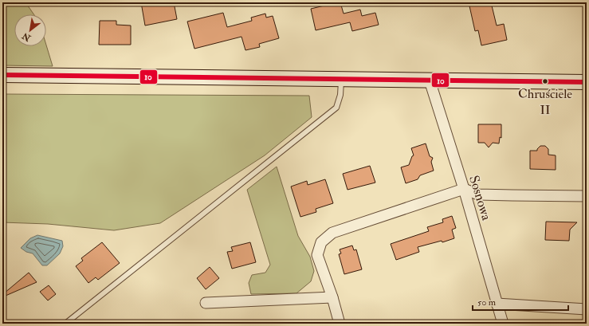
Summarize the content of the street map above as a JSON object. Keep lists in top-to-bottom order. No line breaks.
{"streets":{"street":["Sosnowa"]},"places":["Chruściele II"],"lines":["transit line 10"],"scale_bar":"50 m","north":"bottom left"}
